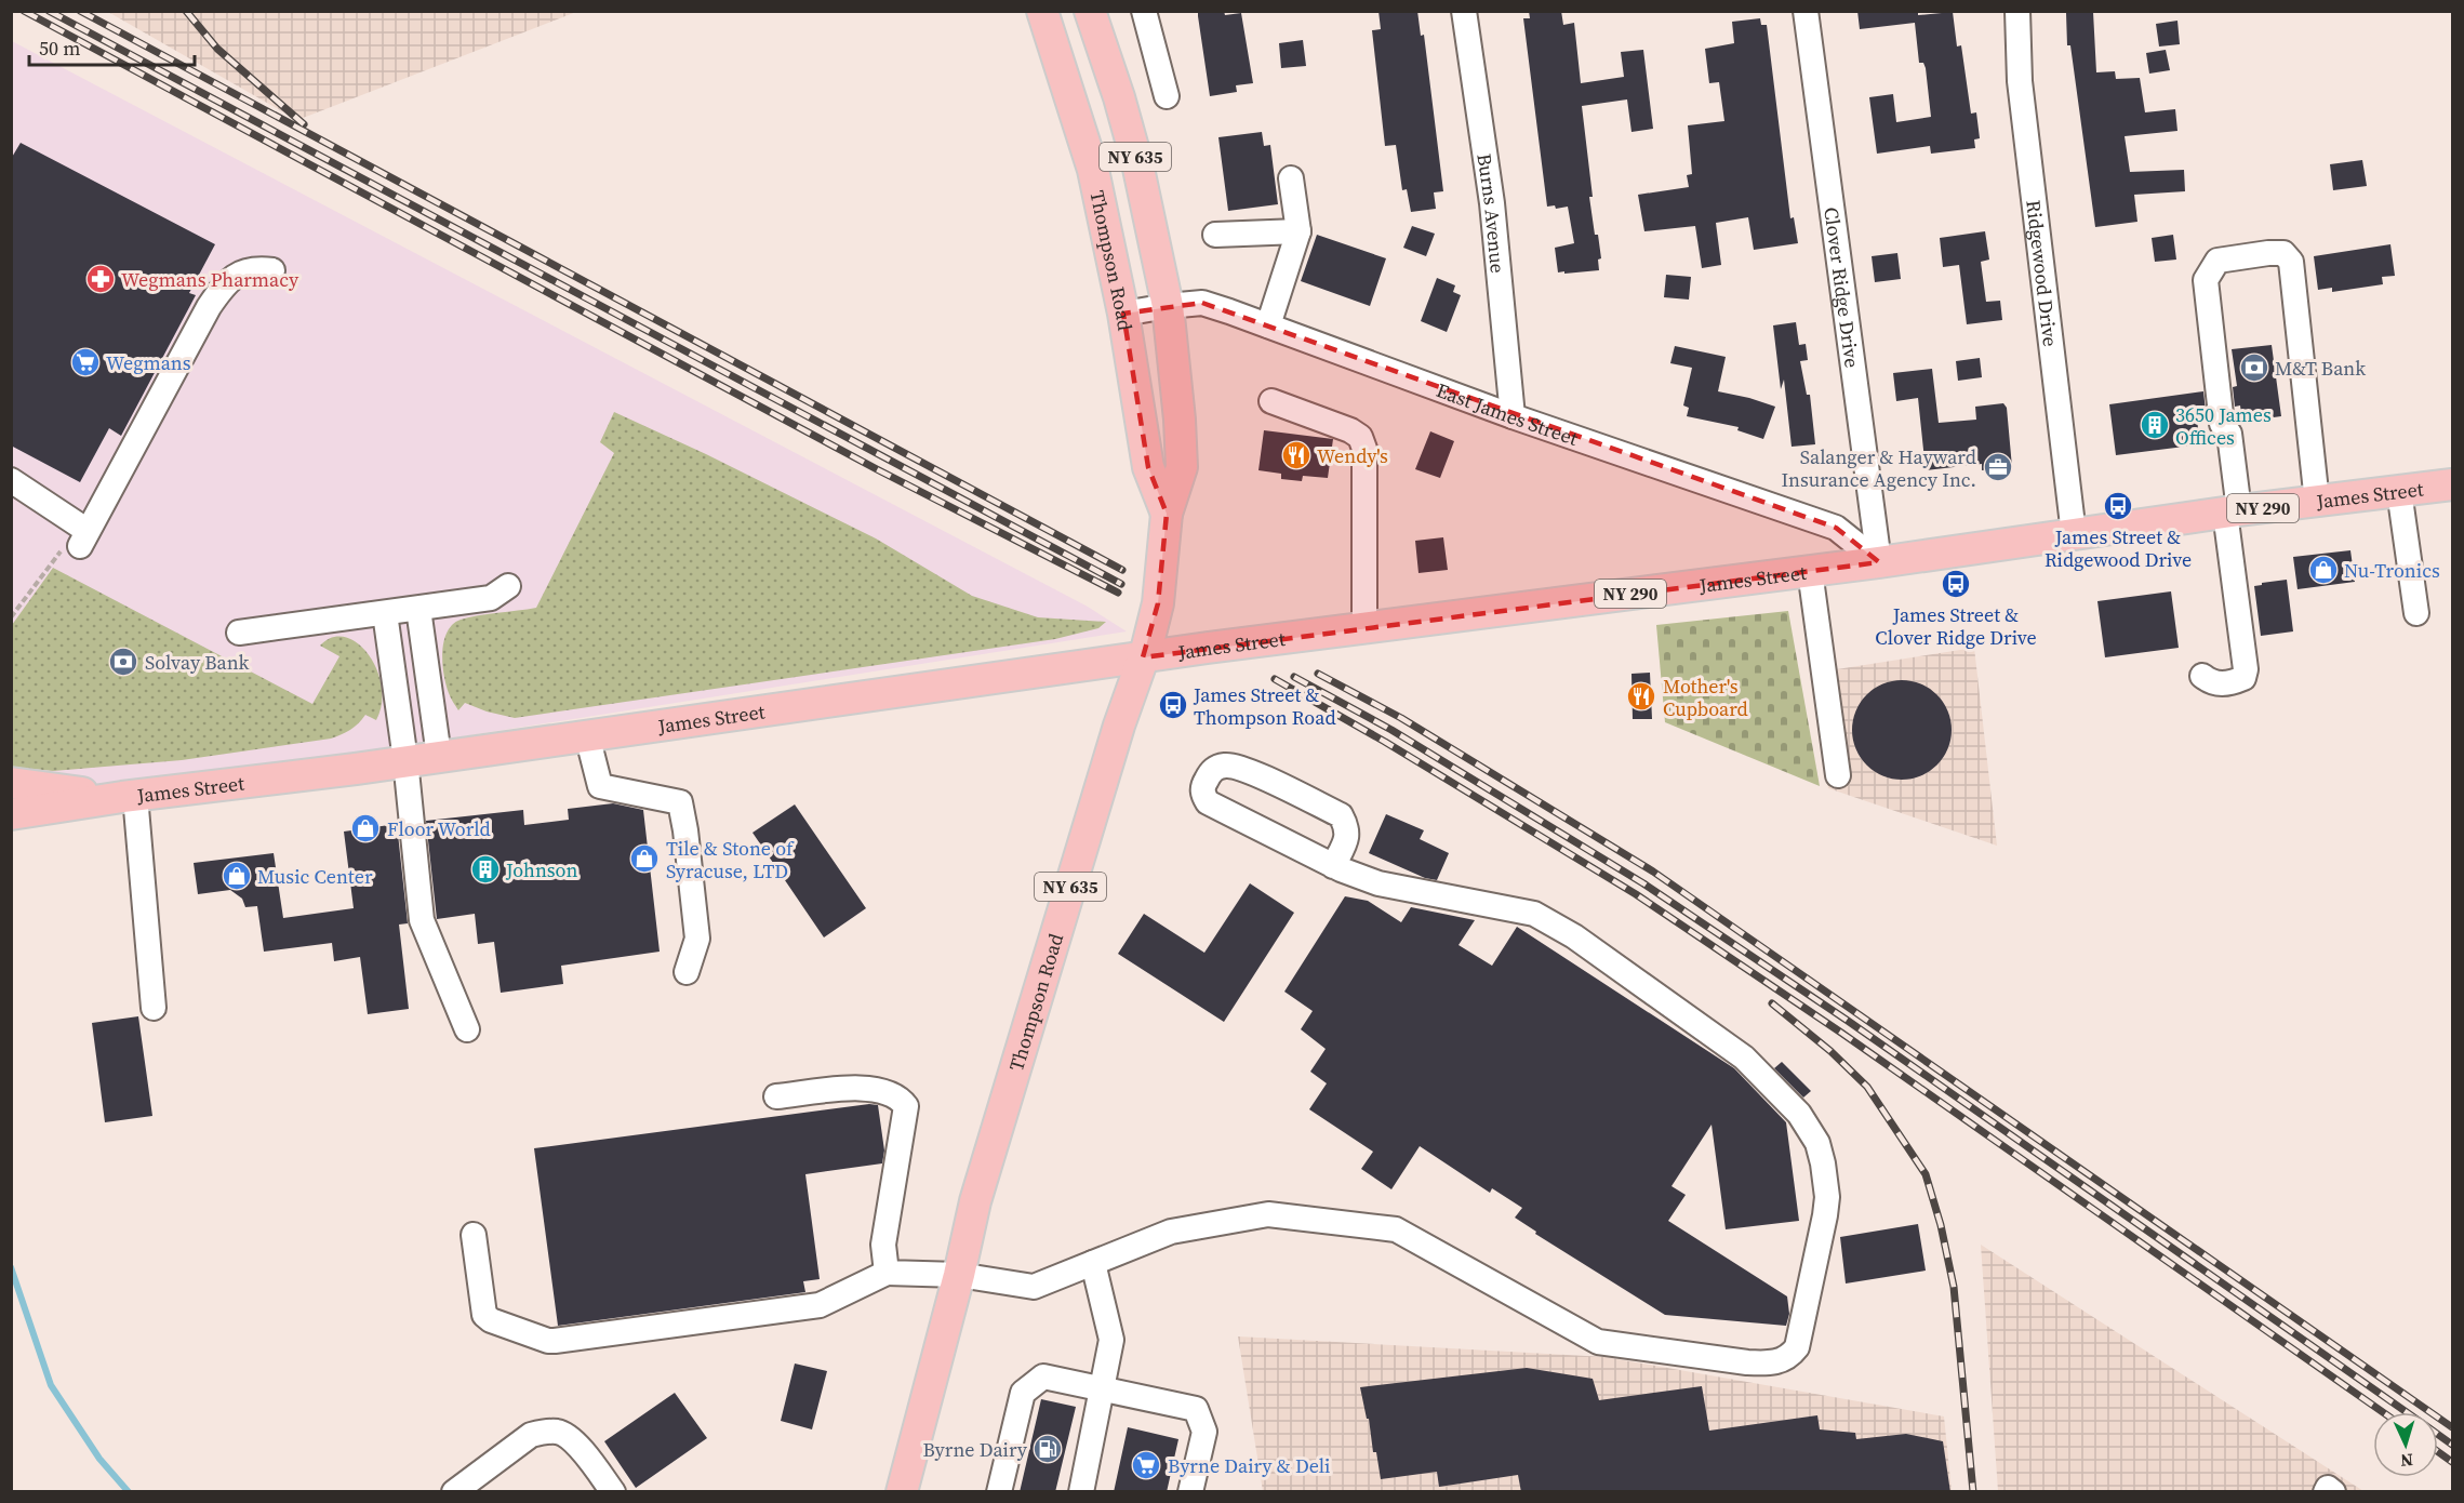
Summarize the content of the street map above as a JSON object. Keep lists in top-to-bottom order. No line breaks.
{"streets":{"main road":["NY 635","Thompson Road","James Street","NY 290"],"street":["Burns Avenue","Ridgewood Drive","Clover Ridge Drive","East James Street"]},"crossings":[["Burns Avenue","East James Street"],["Thompson Road","East James Street"],["Thompson Road","James Street"],["Ridgewood Drive","James Street"],["Clover Ridge Drive","East James Street"],["Clover Ridge Drive","James Street"],["East James Street","James Street"],["James Street","NY 290"]],"places":{"pharmacy":["Wegmans Pharmacy"],"supermarket":["Wegmans","Byrne Dairy & Deli"],"bank":["M&T Bank","Solvay Bank"],"building":["3650 James Offices","Johnson"],"restaurant":["Wendy's","Mother's Cupboard"],"office":["Salanger & Hayward Insurance Agency Inc."],"bus stop":["James Street & Ridgewood Drive","James Street & Clover Ridge Drive","James Street & Thompson Road"],"shop":["Nu-Tronics","Floor World","Tile & Stone of Syracuse, LTD","Music Center"],"fuel station":["Byrne Dairy"]},"scale_bar":"50 m","north":"bottom"}
